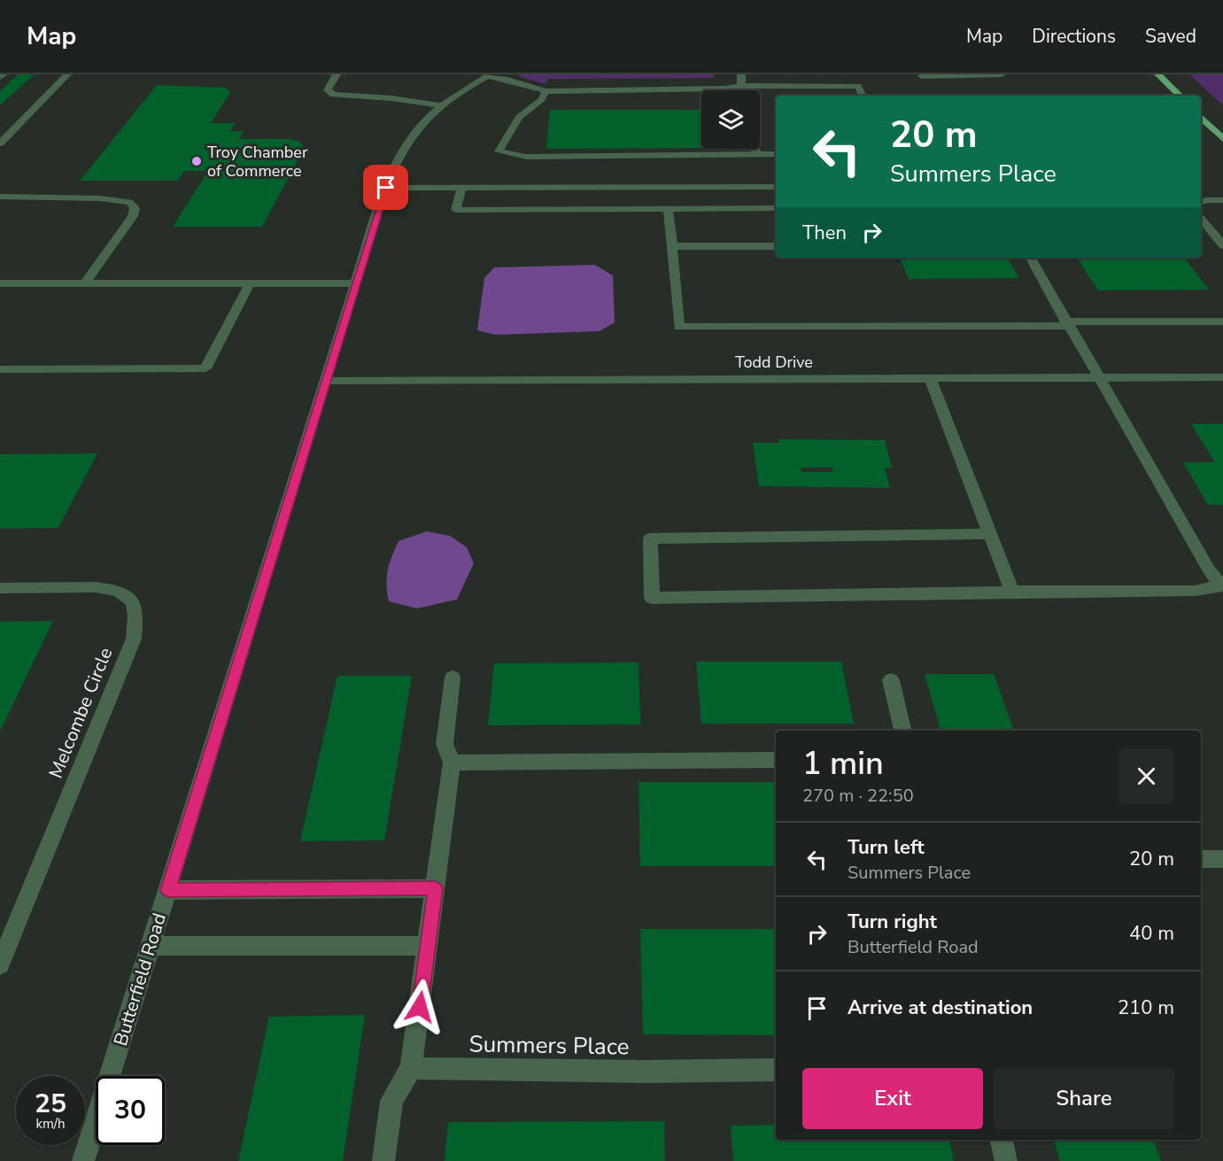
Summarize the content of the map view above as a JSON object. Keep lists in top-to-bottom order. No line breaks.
{"streets":{"street":["Todd Drive","Melcombe Circle","Butterfield Road","Summers Place"]},"crossings":[["Todd Drive","Butterfield Road"]],"places":["Troy Chamber of Commerce"],"page":{"header":"Map","nav":["Map","Directions","Saved"],"turn":["20 m","Summers Place"],"then":"Then","heading":["1 min","270 m · 22:50"],"list":[{"name":"Turn left","note":"Summers Place","value":"20 m"},{"name":"Turn right","note":"Butterfield Road","value":"40 m"},{"name":"Arrive at destination","value":"210 m"}],"buttons":["Exit","Share"],"speed":"25 km/h","limit":"30"}}
